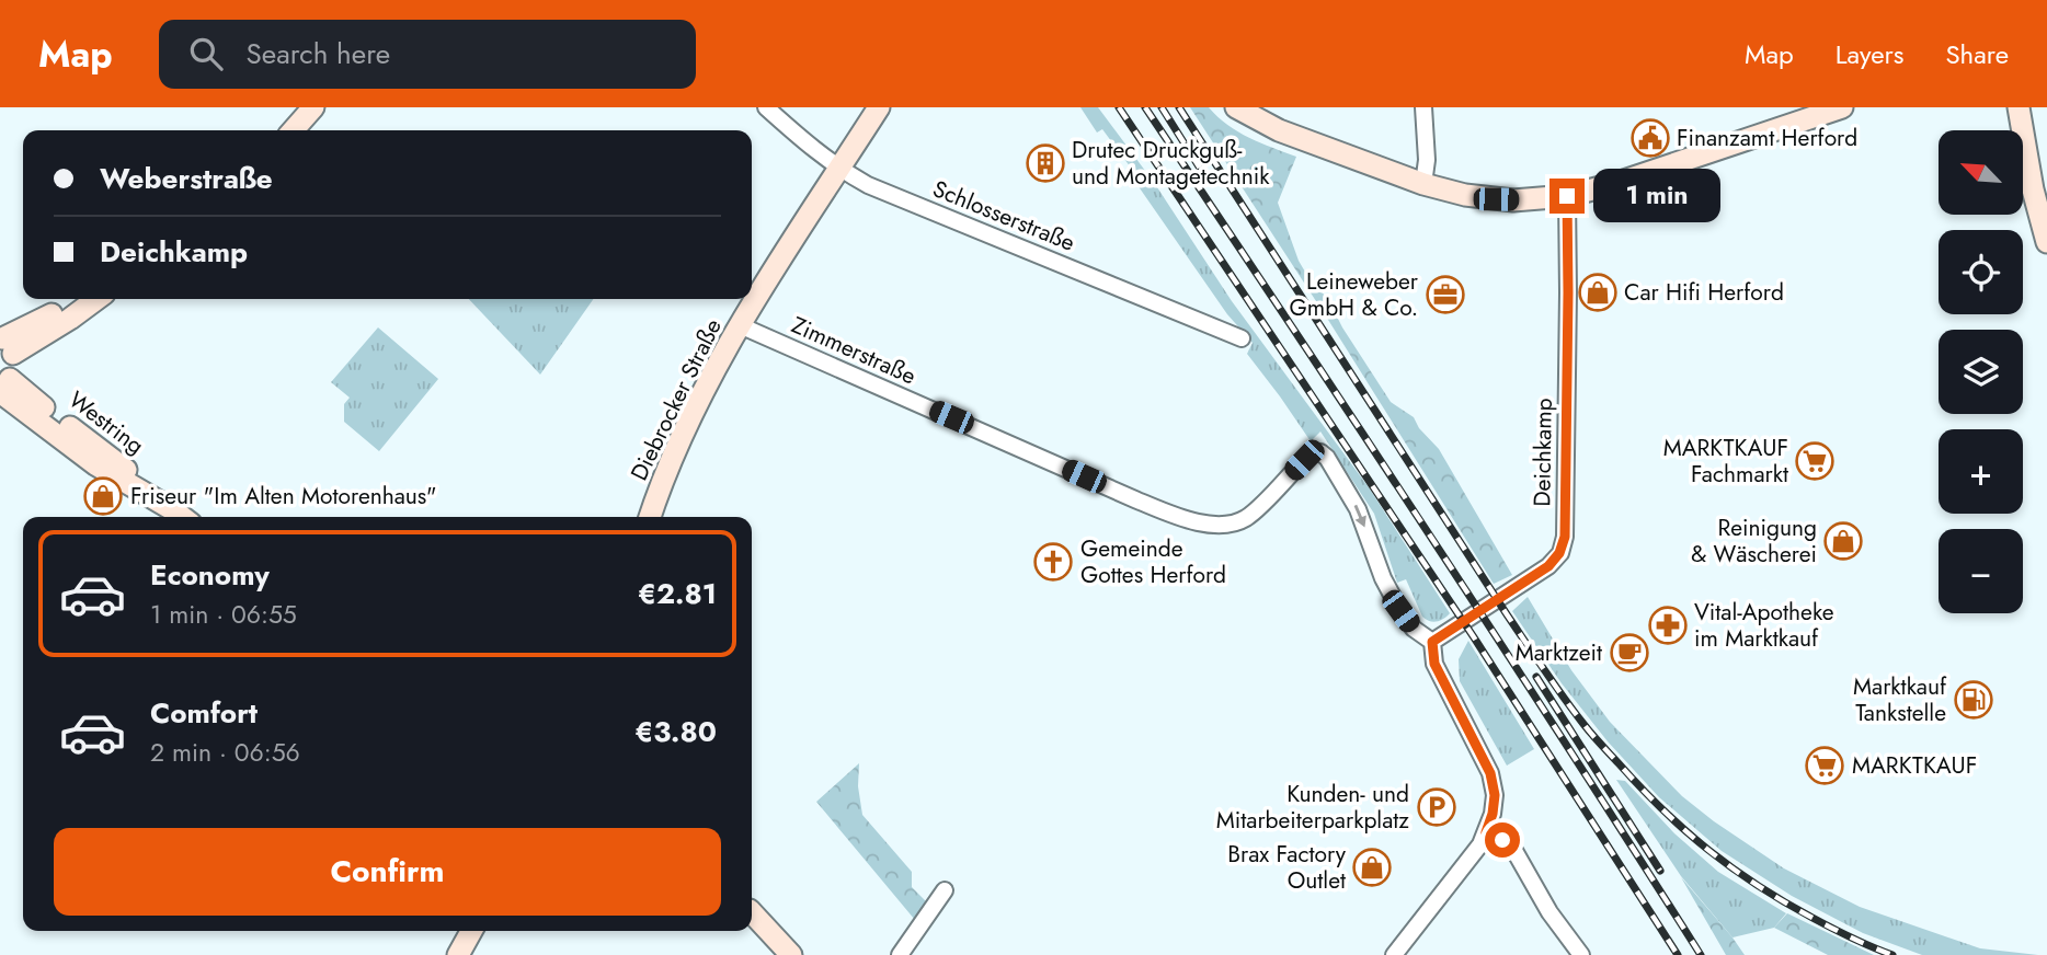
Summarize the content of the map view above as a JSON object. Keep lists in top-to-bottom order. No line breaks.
{"streets":{"street":["Schlosserstraße","Zimmerstraße","Diebrocker Straße","Westring","Deichkamp"]},"crossings":[["Schlosserstraße","Diebrocker Straße"],["Zimmerstraße","Diebrocker Straße"],["Zimmerstraße","Deichkamp"]],"one_way":["Zimmerstraße"],"places":{"public building":["Finanzamt Herford"],"building":["Drutec Druckguß- und Montagetechnik"],"shop":["Car Hifi Herford","Friseur \"Im Alten Motorenhaus\"","Reinigung & Wäscherei","Brax Factory Outlet"],"office":["Leineweber GmbH & Co."],"supermarket":["MARKTKAUF Fachmarkt","MARKTKAUF"],"church":["Gemeinde Gottes Herford"],"pharmacy":["Vital-Apotheke im Marktkauf"],"cafe":["Marktzeit"],"fuel station":["Marktkauf Tankstelle"],"parking":["Kunden- und Mitarbeiterparkplatz"]},"north":"top left","page":{"header":"Map","search":"Search here","nav":["Map","Layers","Share"],"map_buttons":["+","−"],"banner":["Weberstraße","Deichkamp"],"bubble":"1 min","list":[{"name":"Economy","note":"1 min · 06:55","value":"€2.81"},{"name":"Comfort","note":"2 min · 06:56","value":"€3.80"}],"buttons":"Confirm"}}
